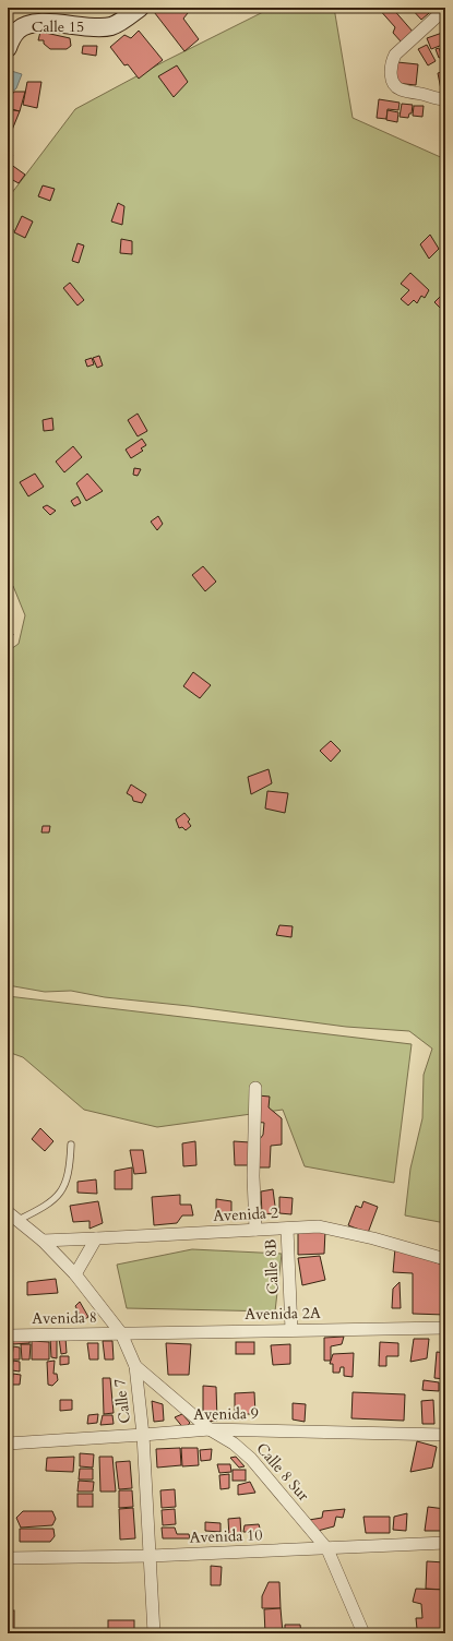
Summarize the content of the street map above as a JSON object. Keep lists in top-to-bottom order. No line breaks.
{"streets":{"main road":["Calle 15"],"street":["Avenida 2","Calle 8B","Avenida 2A","Avenida 8","Calle 7","Avenida 9","Calle 8 Sur","Avenida 10"]},"crossings":[["Avenida 2","Calle 8B"],["Avenida 2","Calle 7"],["Calle 8B","Avenida 2A"],["Avenida 2A","Avenida 8"],["Avenida 2A","Calle 7"],["Avenida 8","Calle 7"],["Calle 7","Avenida 9"],["Calle 7","Calle 8 Sur"],["Calle 7","Avenida 10"],["Avenida 9","Calle 8 Sur"],["Calle 8 Sur","Avenida 10"]]}
